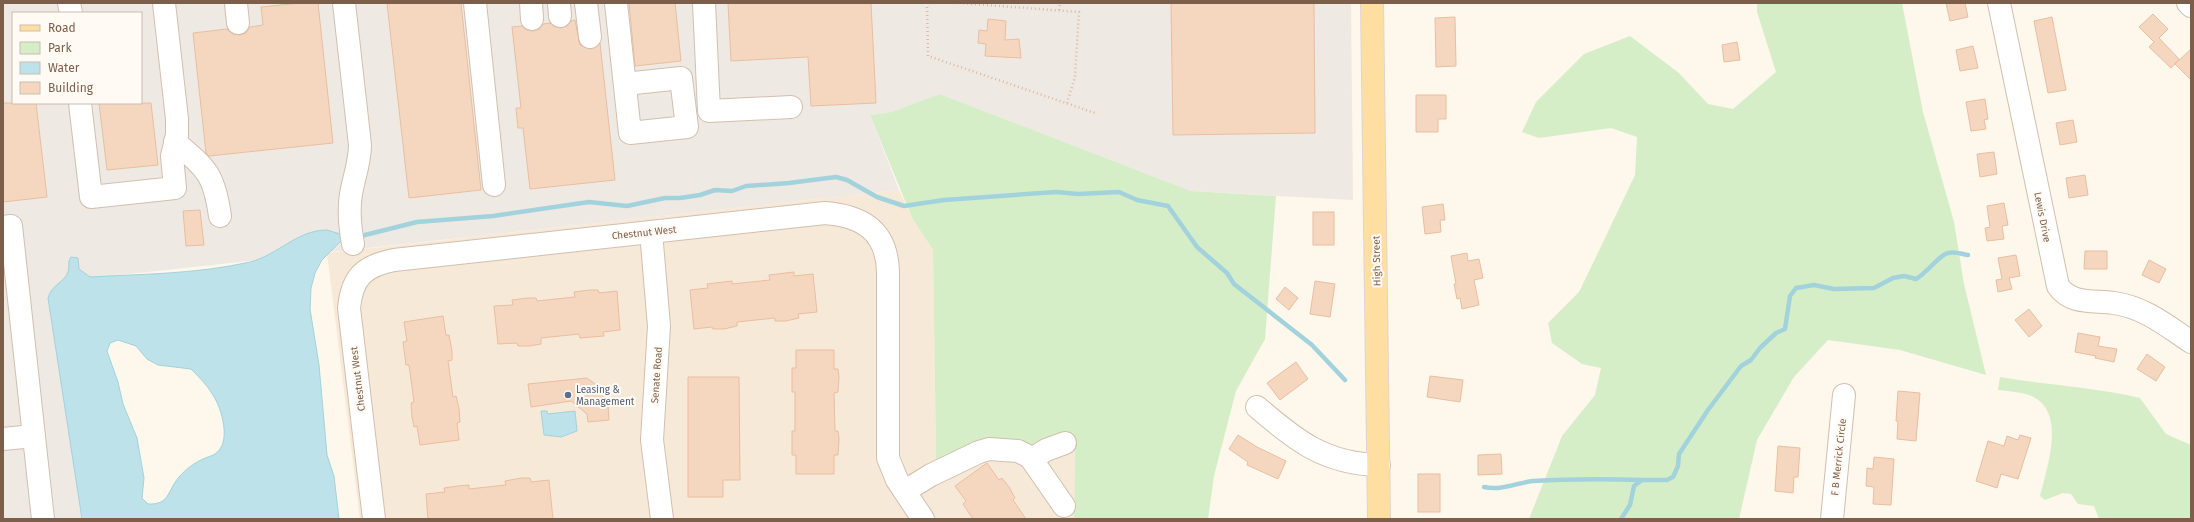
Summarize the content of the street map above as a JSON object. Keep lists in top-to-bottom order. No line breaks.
{"streets":{"main road":["High Street"],"street":["Lewis Drive","Chestnut West","Senate Road","F B Merrick Circle"]},"crossings":[["Chestnut West","Senate Road"]],"places":["Leasing & Management"],"legend":["Road","Park","Water","Building"]}
